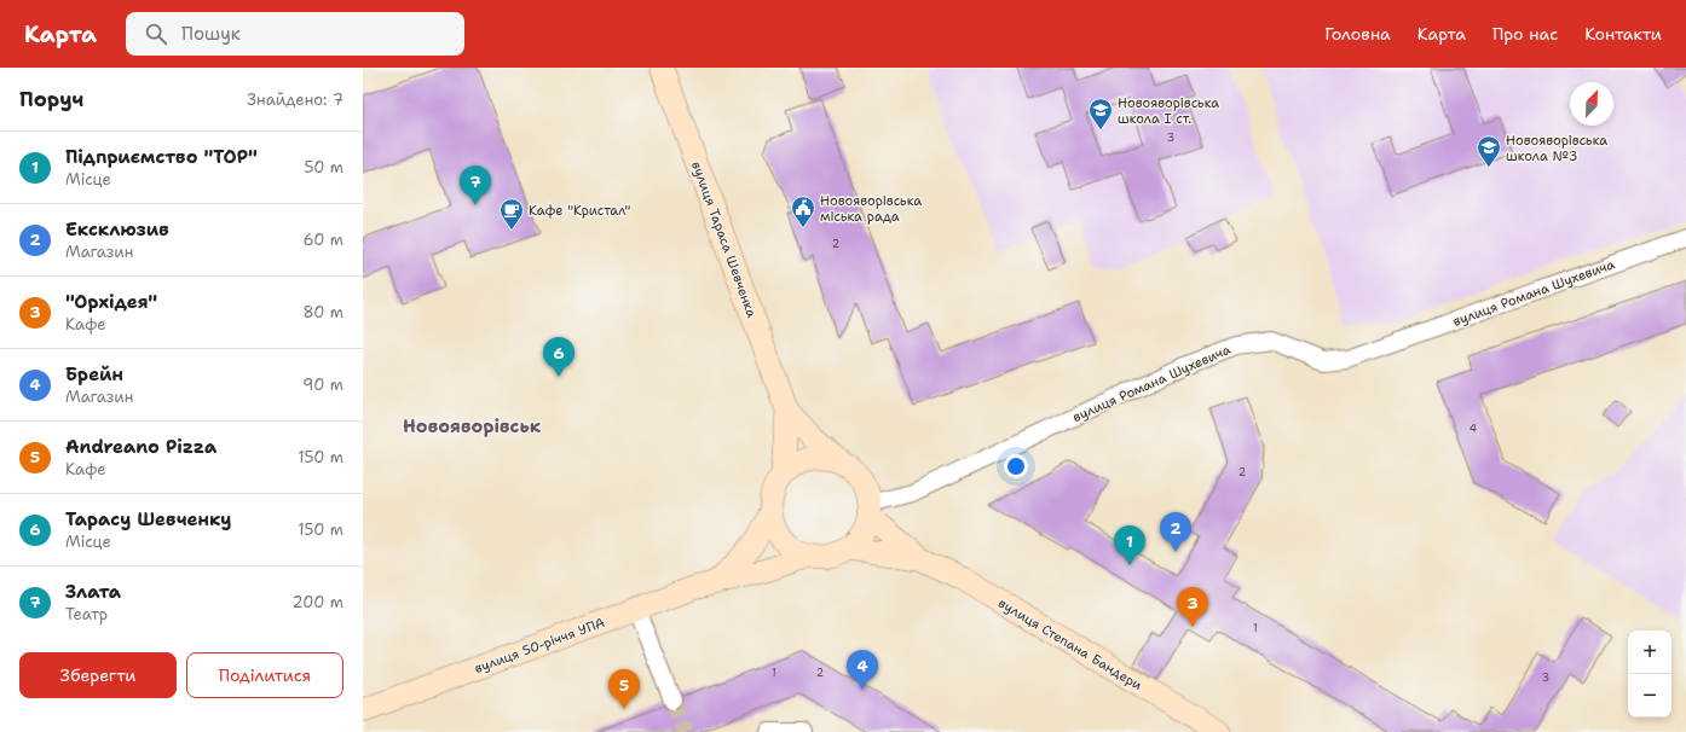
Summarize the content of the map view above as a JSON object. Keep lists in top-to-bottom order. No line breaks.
{"streets":{"street":["вулиця Тараса Шевченка","вулиця Романа Шухевича","вулиця Степана Бандери","вулиця 50-річчя УПА"]},"crossings":[["вулиця Тараса Шевченка","вулиця Романа Шухевича"],["вулиця Тараса Шевченка","вулиця Степана Бандери"],["вулиця Тараса Шевченка","вулиця 50-річчя УПА"],["вулиця Романа Шухевича","вулиця Степана Бандери"],["вулиця Романа Шухевича","вулиця 50-річчя УПА"],["вулиця Степана Бандери","вулиця 50-річчя УПА"]],"districts":["Новояворівськ"],"places":{"school or university":["Новояворівська школа І ст.","Новояворівська школа №3"],"public building":["Новояворівська міська рада"],"cafe":["Кафе \"Кристал\""]},"house_numbers":["3","2","4","2","1","1","2","3"],"north":"top right","page":{"header":"Карта","search":"Пошук","nav":["Головна","Карта","Про нас","Контакти"],"heading":["Поруч","Знайдено: 7"],"list":[{"mark":"1","name":"Підприємство \"ТОР\"","note":"Місце","value":"50 m"},{"mark":"2","name":"Ексклюзив","note":"Магазин","value":"60 m"},{"mark":"3","name":"\"Орхідея\"","note":"Кафе","value":"80 m"},{"mark":"4","name":"Брейн","note":"Магазин","value":"90 m"},{"mark":"5","name":"Andreano Pizza","note":"Кафе","value":"150 m"},{"mark":"6","name":"Тарасу Шевченку","note":"Місце","value":"150 m"},{"mark":"7","name":"Злата","note":"Театр","value":"200 m"}],"pins":["7","6","2","1","3","4","5"],"map_buttons":["+","−"],"buttons":["Зберегти","Поділитися"]}}
